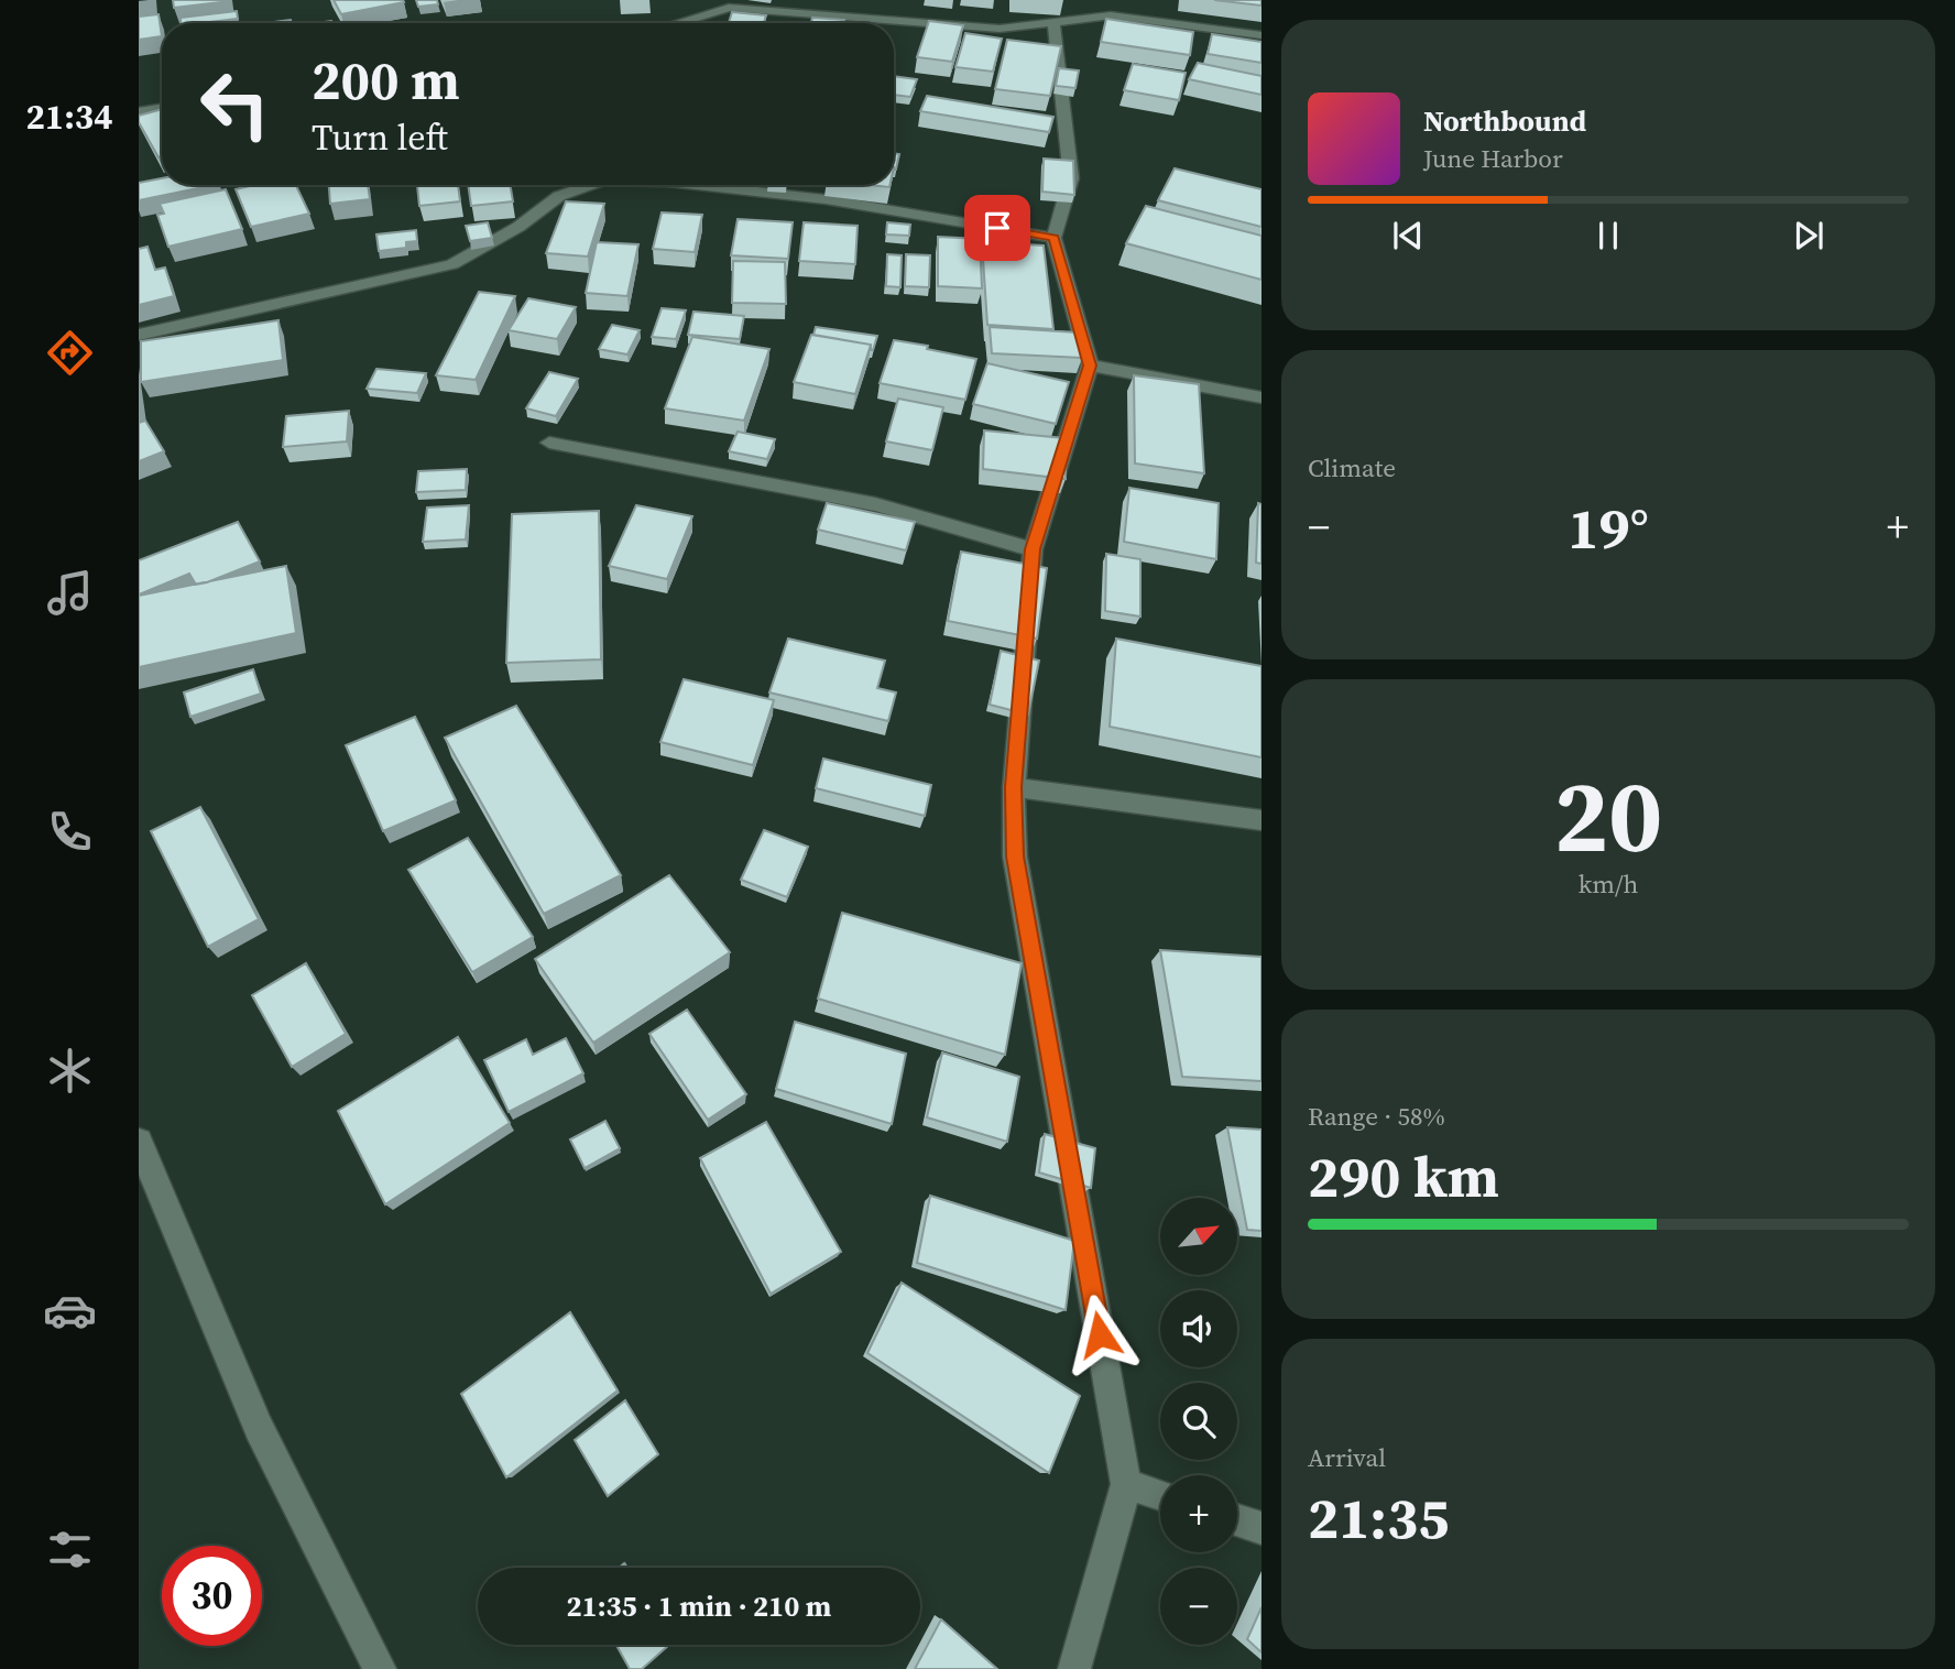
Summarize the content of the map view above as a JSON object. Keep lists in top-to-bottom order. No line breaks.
{"north":"top right","page":{"tabs":"21:34","turn":["200 m","Turn left"],"song":["Northbound","June Harbor"],"tile":["Climate",["20","km/h"],["Range · 58%","290 km"],["Arrival","21:35"]],"heat":["−","19°","+"],"map_buttons":["+","−"],"limit":"30","trip":"21:35 · 1 min · 210 m"}}
